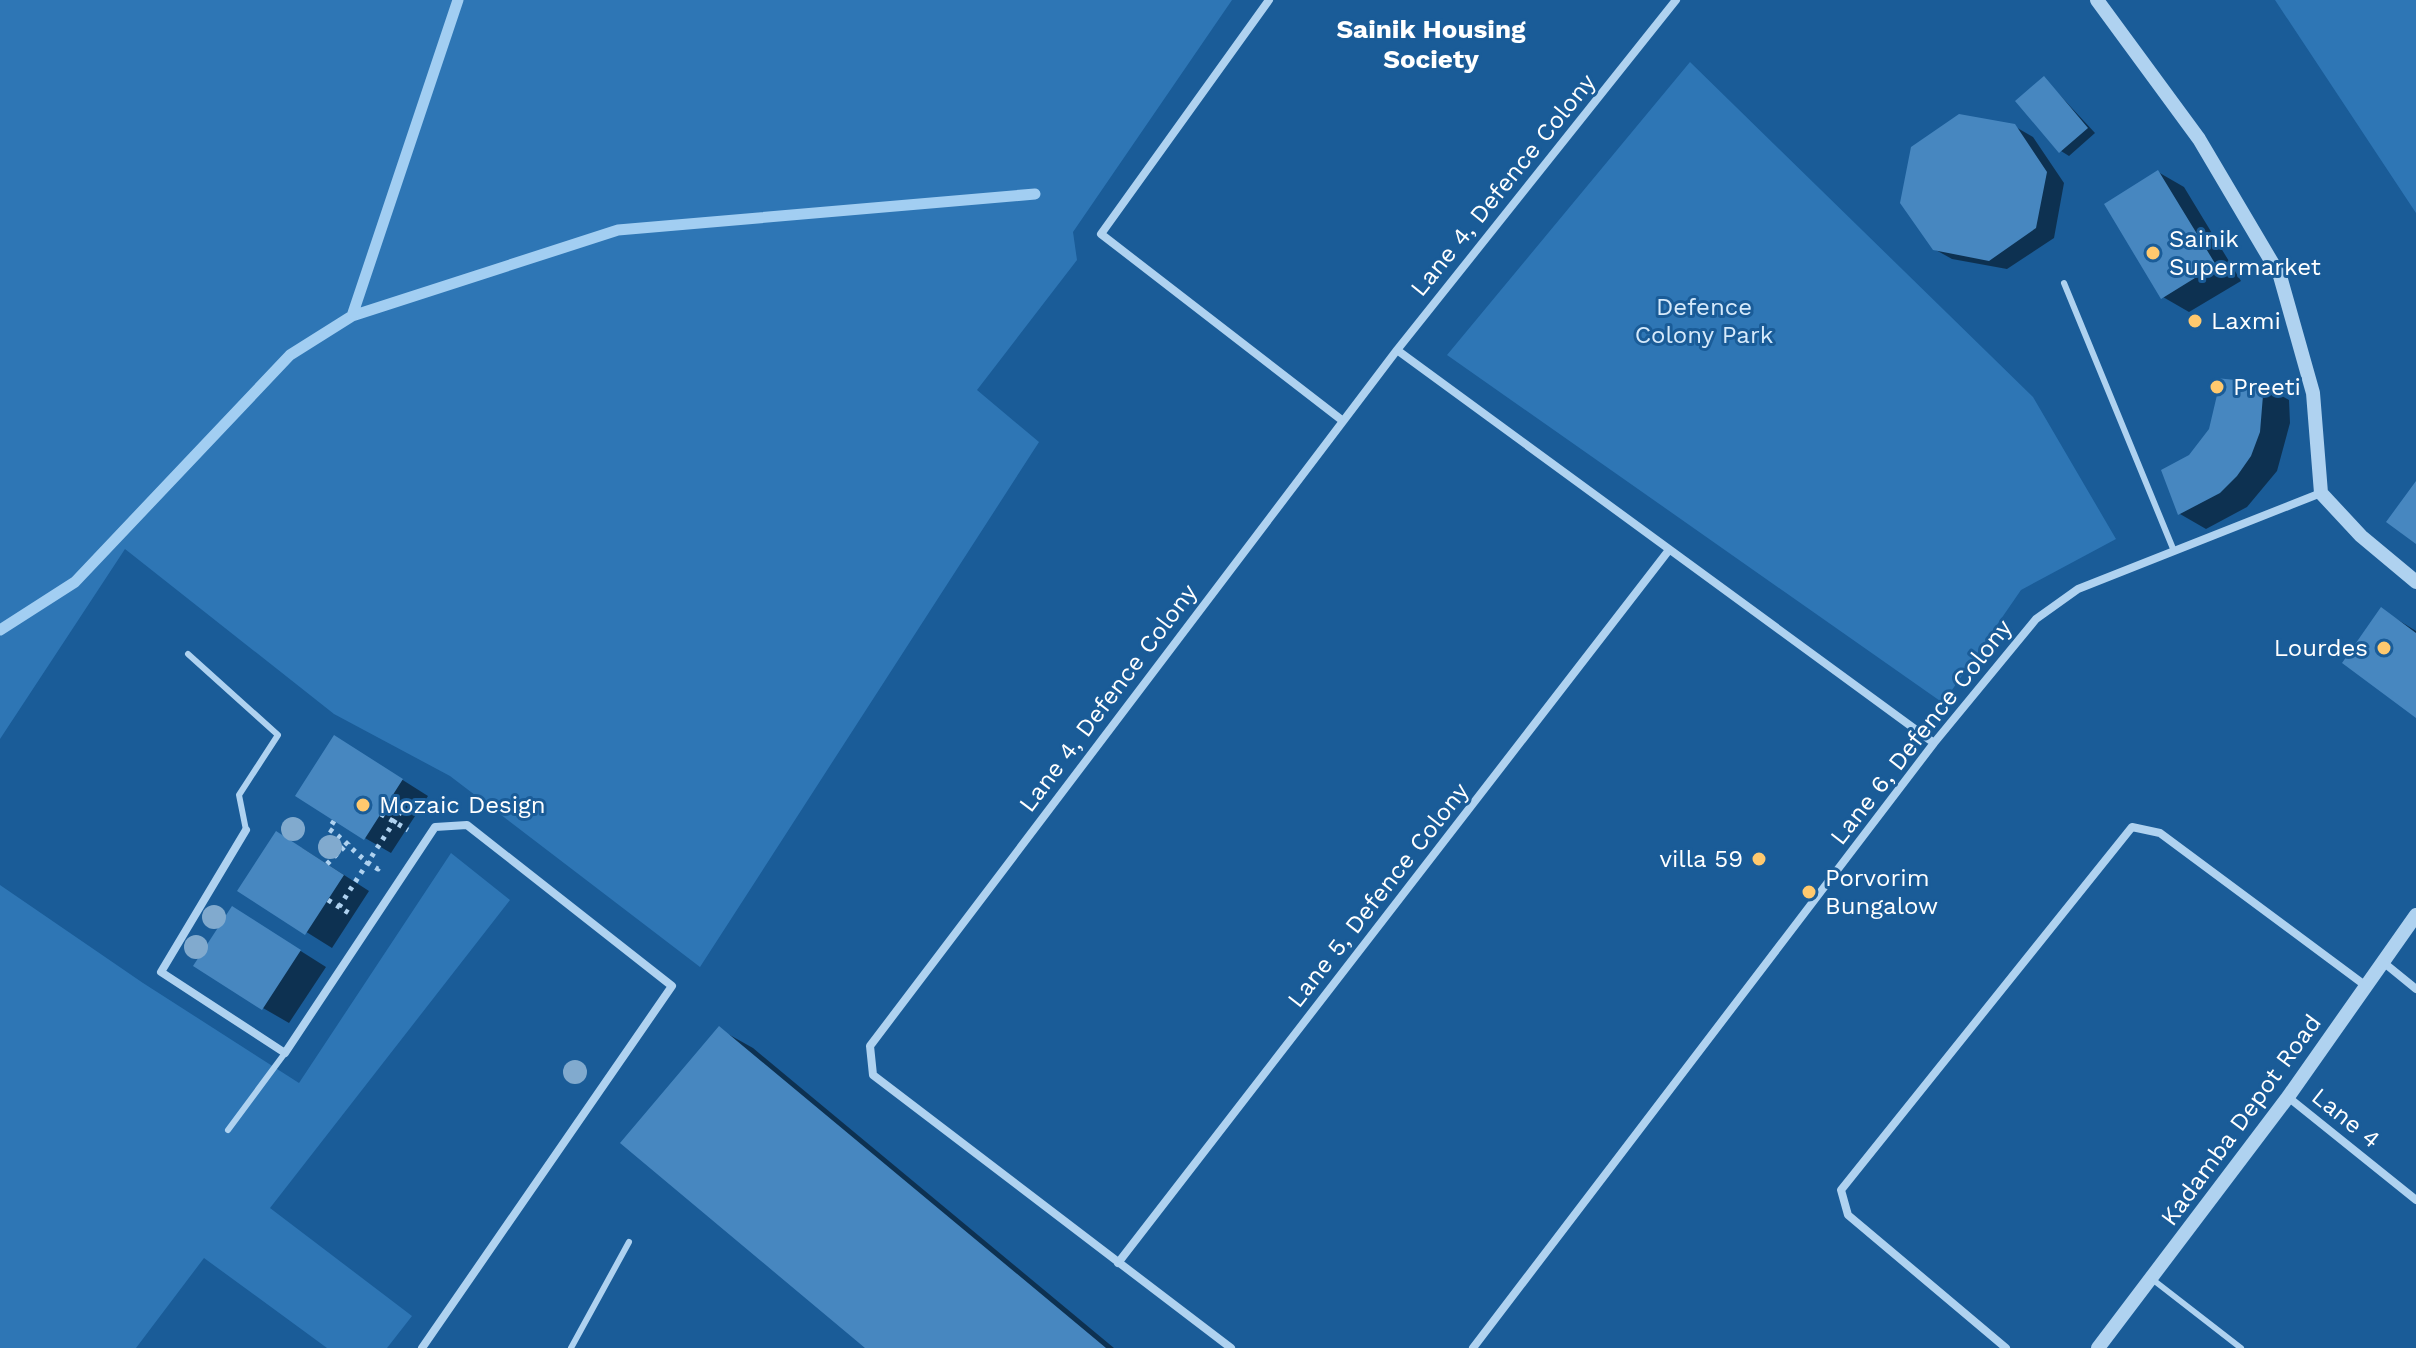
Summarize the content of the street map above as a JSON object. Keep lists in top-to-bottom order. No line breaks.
{"streets":{"street":["Lane 4, Defence Colony","Lane 6, Defence Colony","Lane 5, Defence Colony","Lane 4","Kadamba Depot Road"]},"crossings":[["Lane 4, Defence Colony","Lane 5, Defence Colony"],["Lane 4","Kadamba Depot Road"]],"districts":["Sainik Housing Society"],"parks":["Defence Colony Park"],"places":["Sainik Supermarket","Laxmi","Preeti","Lourdes","Mozaic Design","villa 59","Porvorim Bungalow"]}
